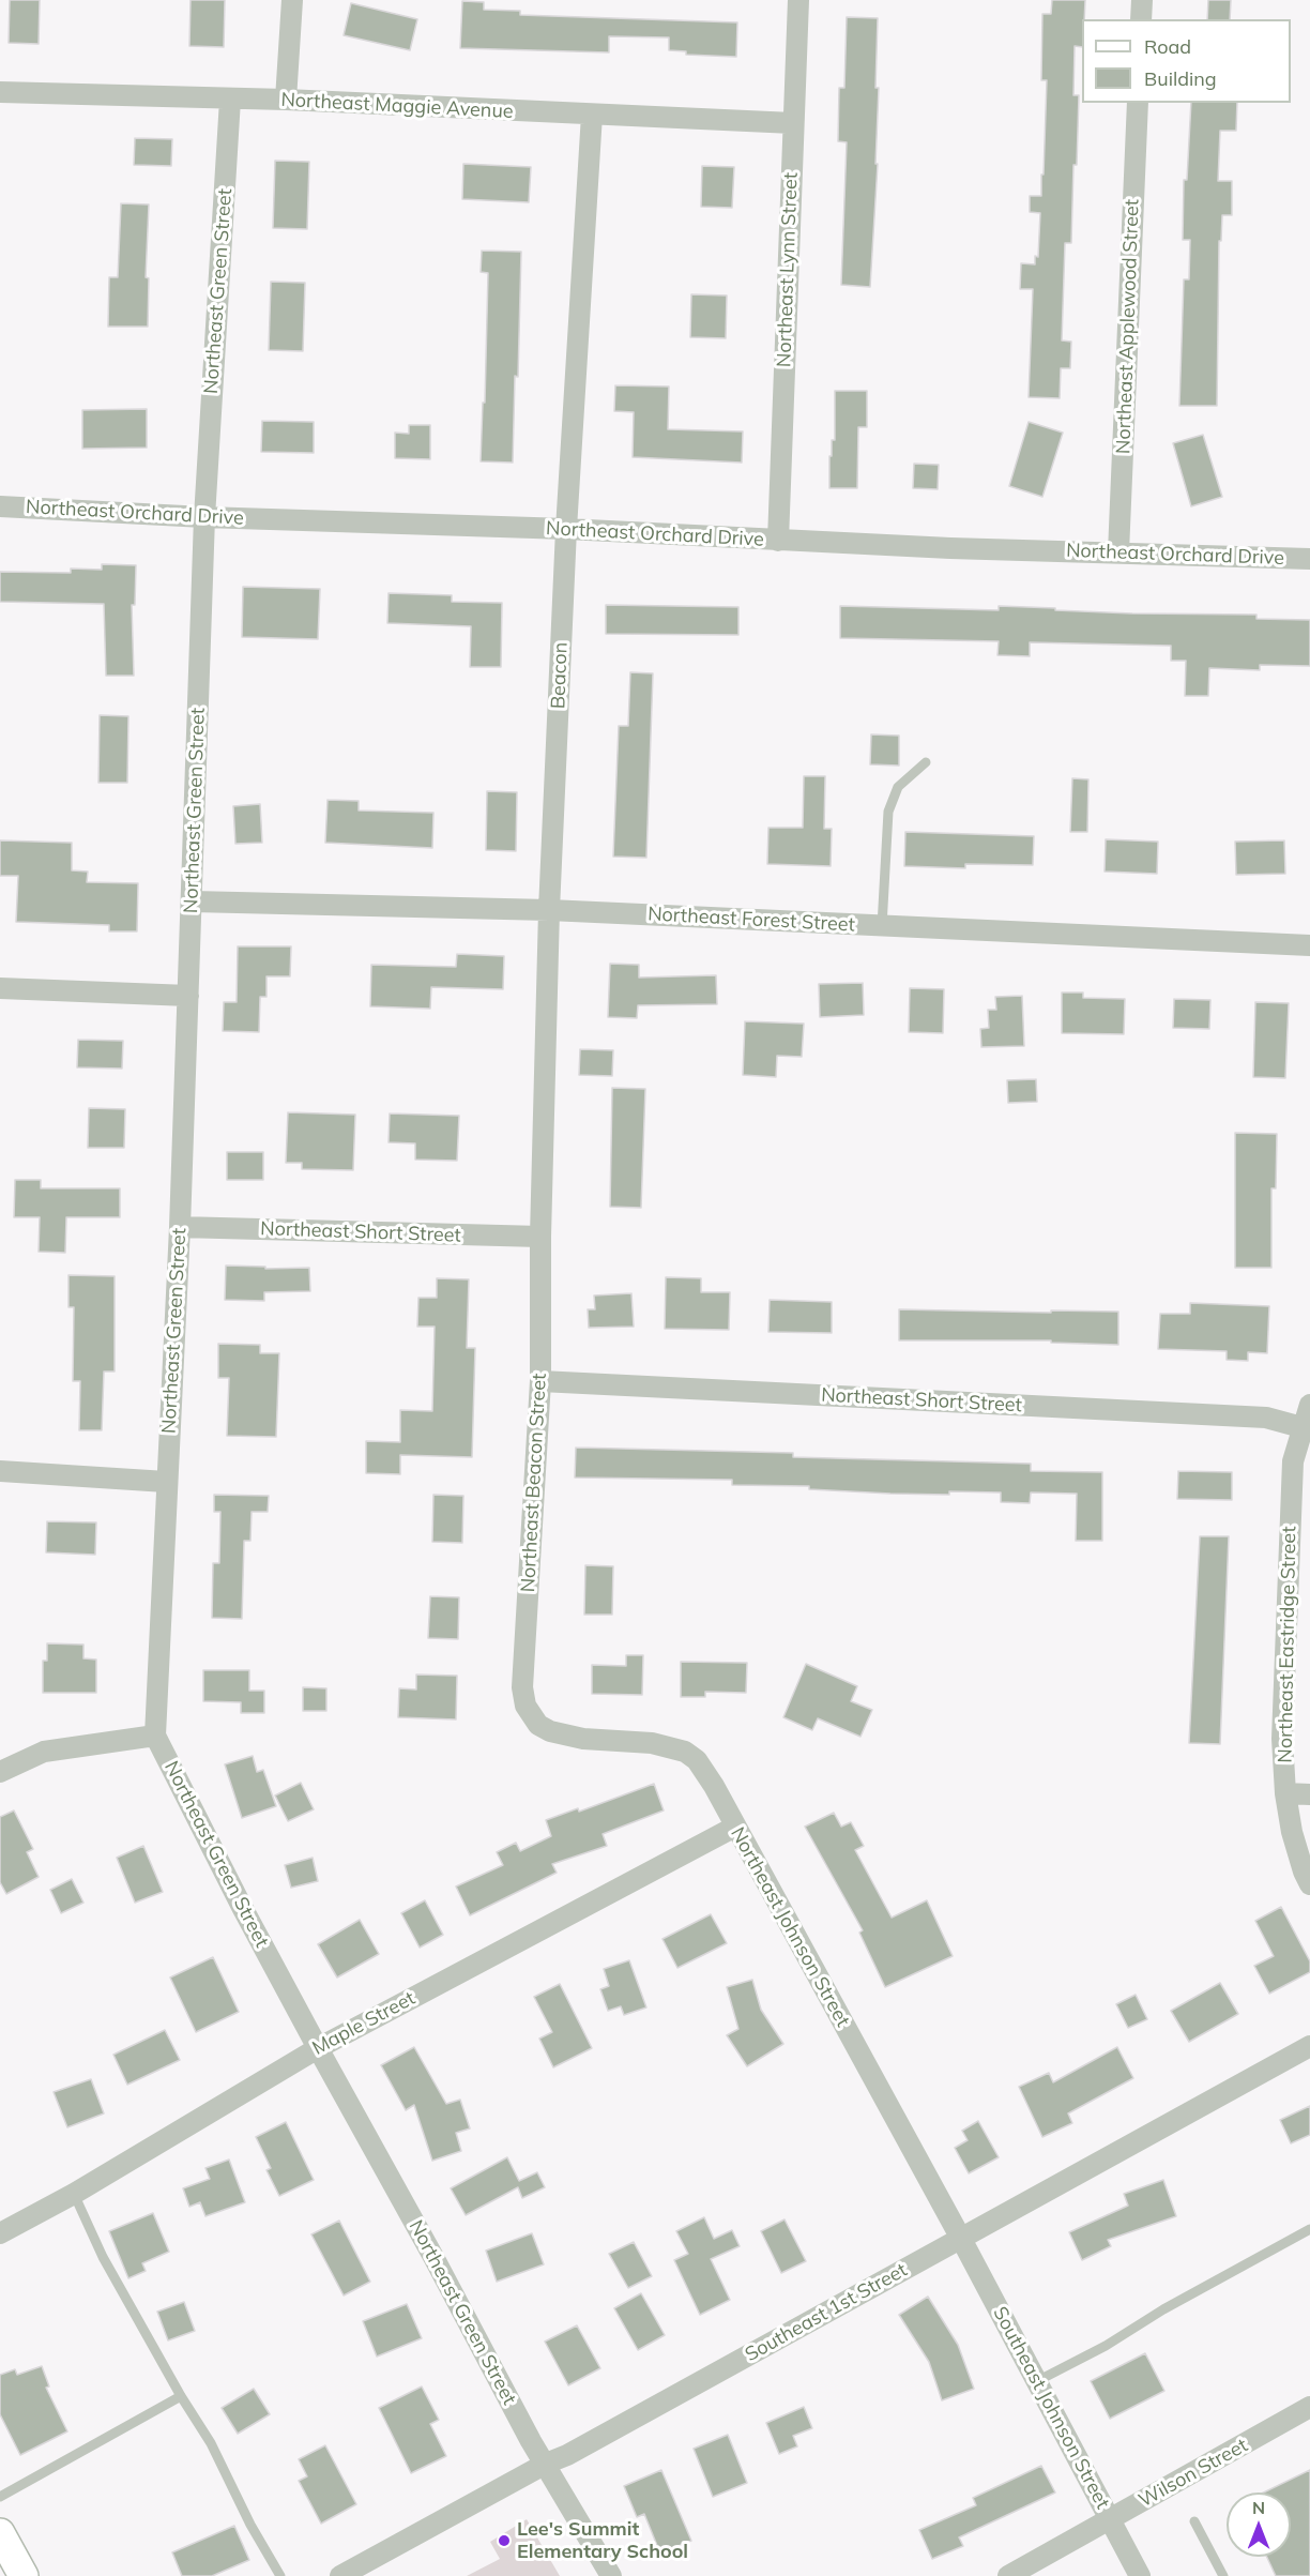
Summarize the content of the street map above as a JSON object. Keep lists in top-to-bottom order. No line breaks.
{"streets":{"street":["Northeast Maggie Avenue","Northeast Lynn Street","Northeast Green Street","Northeast Applewood Street","Northeast Orchard Drive","Beacon","Northeast Forest Street","Northeast Short Street","Northeast Beacon Street","Northeast Eastridge Street","Northeast Johnson Street","Maple Street","Southeast 1st Street","Southeast Johnson Street","Wilson Street"]},"crossings":[["Northeast Maggie Avenue","Northeast Lynn Street"],["Northeast Maggie Avenue","Northeast Green Street"],["Northeast Maggie Avenue","Beacon"],["Northeast Lynn Street","Northeast Orchard Drive"],["Northeast Green Street","Northeast Orchard Drive"],["Northeast Green Street","Northeast Forest Street"],["Northeast Green Street","Northeast Short Street"],["Northeast Green Street","Maple Street"],["Northeast Green Street","Southeast 1st Street"],["Northeast Applewood Street","Northeast Orchard Drive"],["Northeast Orchard Drive","Beacon"],["Beacon","Northeast Forest Street"],["Beacon","Northeast Short Street"],["Beacon","Northeast Beacon Street"],["Northeast Short Street","Northeast Beacon Street"],["Northeast Short Street","Northeast Eastridge Street"],["Northeast Beacon Street","Northeast Johnson Street"],["Northeast Johnson Street","Maple Street"],["Northeast Johnson Street","Southeast 1st Street"],["Northeast Johnson Street","Southeast Johnson Street"],["Southeast 1st Street","Southeast Johnson Street"],["Southeast Johnson Street","Wilson Street"]],"places":["Lee's Summit Elementary School"],"legend":["Road","Building"],"north":"top"}
